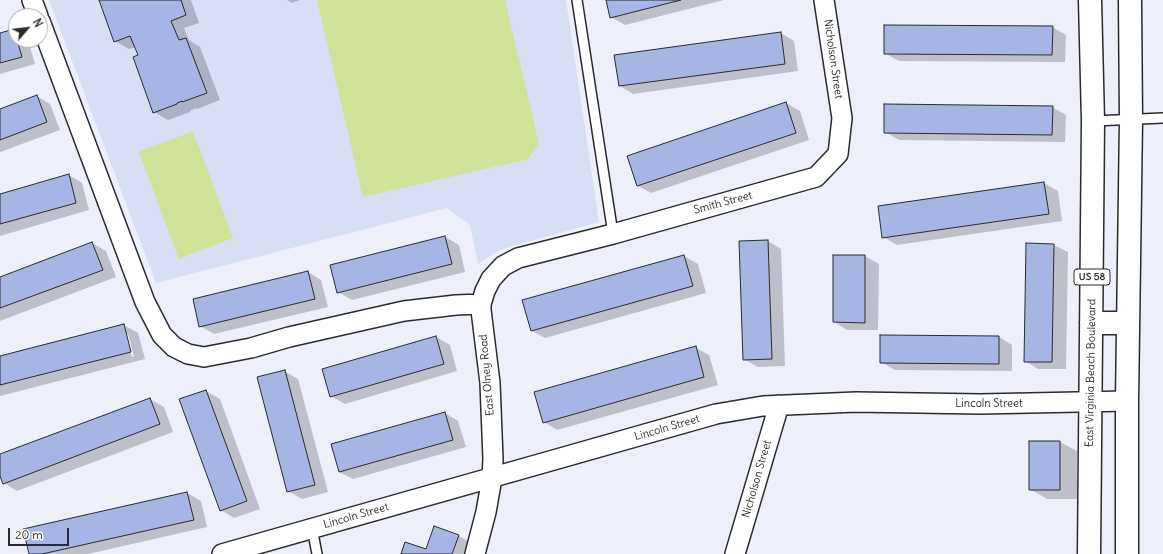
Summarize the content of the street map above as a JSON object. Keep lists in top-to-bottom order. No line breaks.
{"streets":{"main road":["US 58","East Virginia Beach Boulevard"],"street":["Nicholson Street","Smith Street","East Olney Road","Lincoln Street"]},"crossings":[["Nicholson Street","Smith Street"],["Nicholson Street","Lincoln Street"],["Smith Street","East Olney Road"],["East Virginia Beach Boulevard","Lincoln Street"],["East Olney Road","Lincoln Street"]],"scale_bar":"20 m","north":"top right"}
